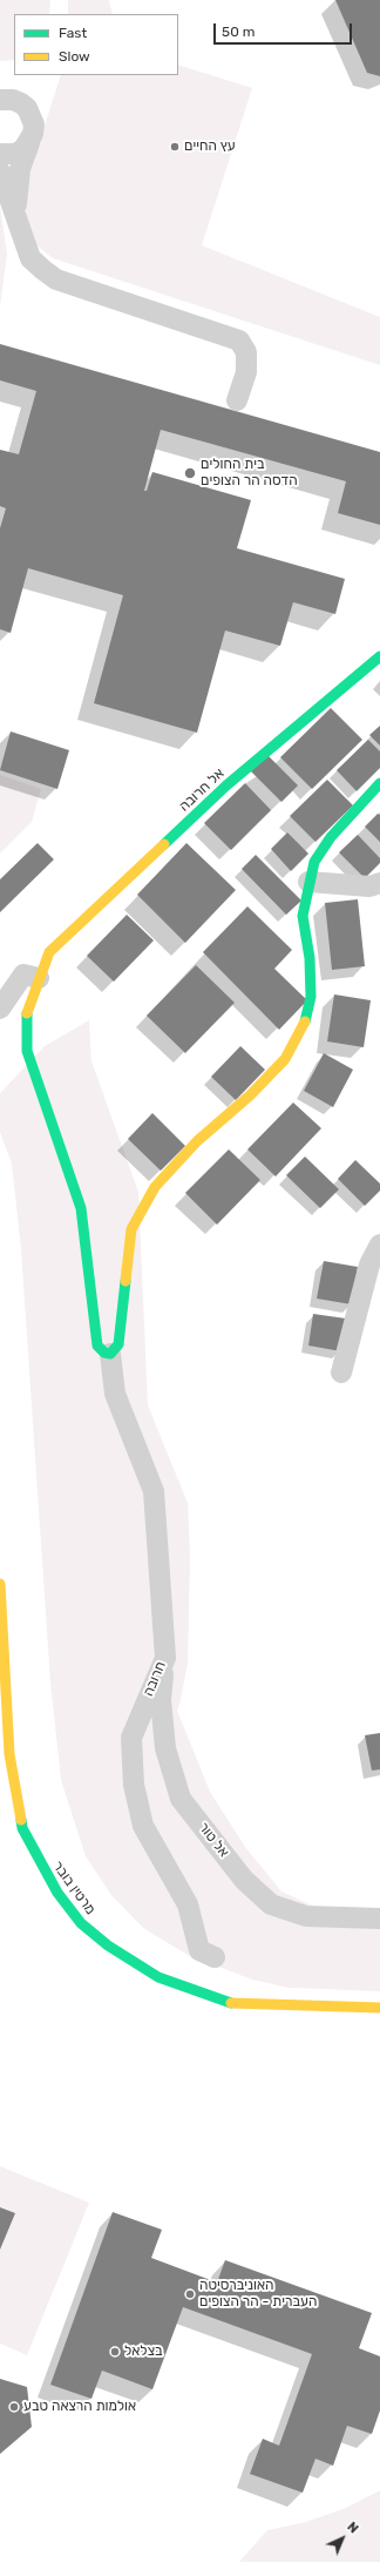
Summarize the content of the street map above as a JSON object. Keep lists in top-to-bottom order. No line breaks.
{"streets":{"street":["אל חרובה","חרובה","אל טור","מרטין בובר"]},"crossings":[["חרובה","אל טור"]],"places":["עץ החיים","בית החולים הדסה הר הצופים","האוניברסיטה העברית - הר הצופים","בצלאל","אולמות הרצאה טבע"],"legend":["Fast","Slow"],"scale_bar":"50 m","north":"top right"}
